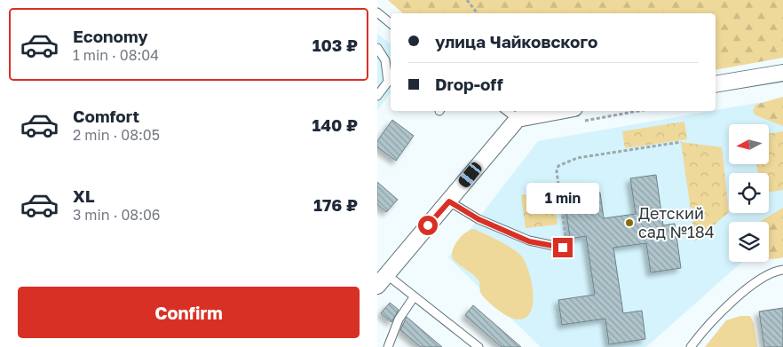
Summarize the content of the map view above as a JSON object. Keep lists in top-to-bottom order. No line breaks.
{"places":["Детский сад №184"],"north":"left","page":{"list":[{"name":"Economy","note":"1 min · 08:04","value":"103 ₽"},{"name":"Comfort","note":"2 min · 08:05","value":"140 ₽"},{"name":"XL","note":"3 min · 08:06","value":"176 ₽"}],"banner":["улица Чайковского","Drop-off"],"bubble":"1 min","buttons":"Confirm"}}
